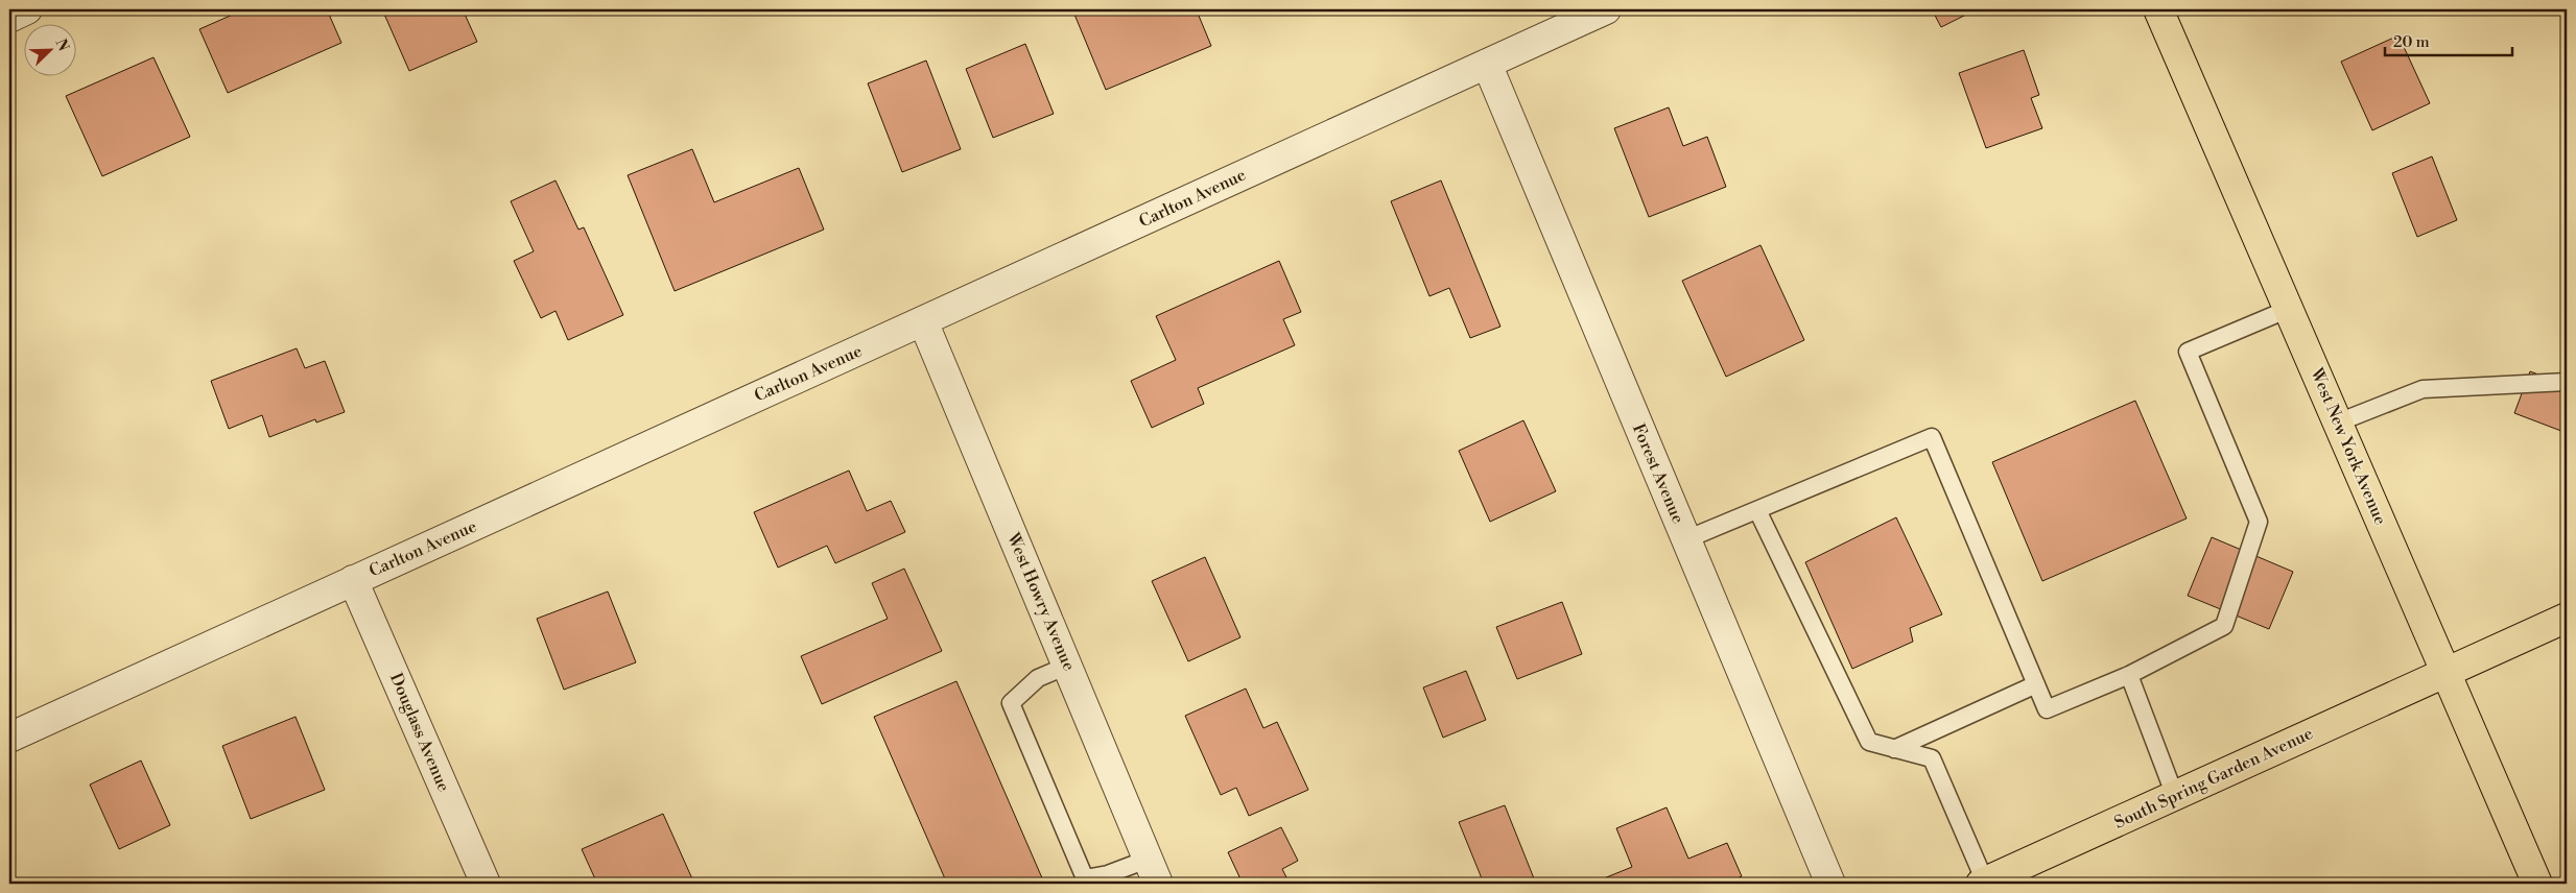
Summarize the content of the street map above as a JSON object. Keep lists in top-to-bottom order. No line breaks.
{"streets":{"main road":["West New York Avenue","South Spring Garden Avenue"],"street":["Carlton Avenue","Forest Avenue","West Howry Avenue","Douglass Avenue"]},"crossings":[["Carlton Avenue","Forest Avenue"],["Carlton Avenue","West Howry Avenue"],["Carlton Avenue","Douglass Avenue"],["West New York Avenue","South Spring Garden Avenue"]],"scale_bar":"20 m","north":"top right"}
